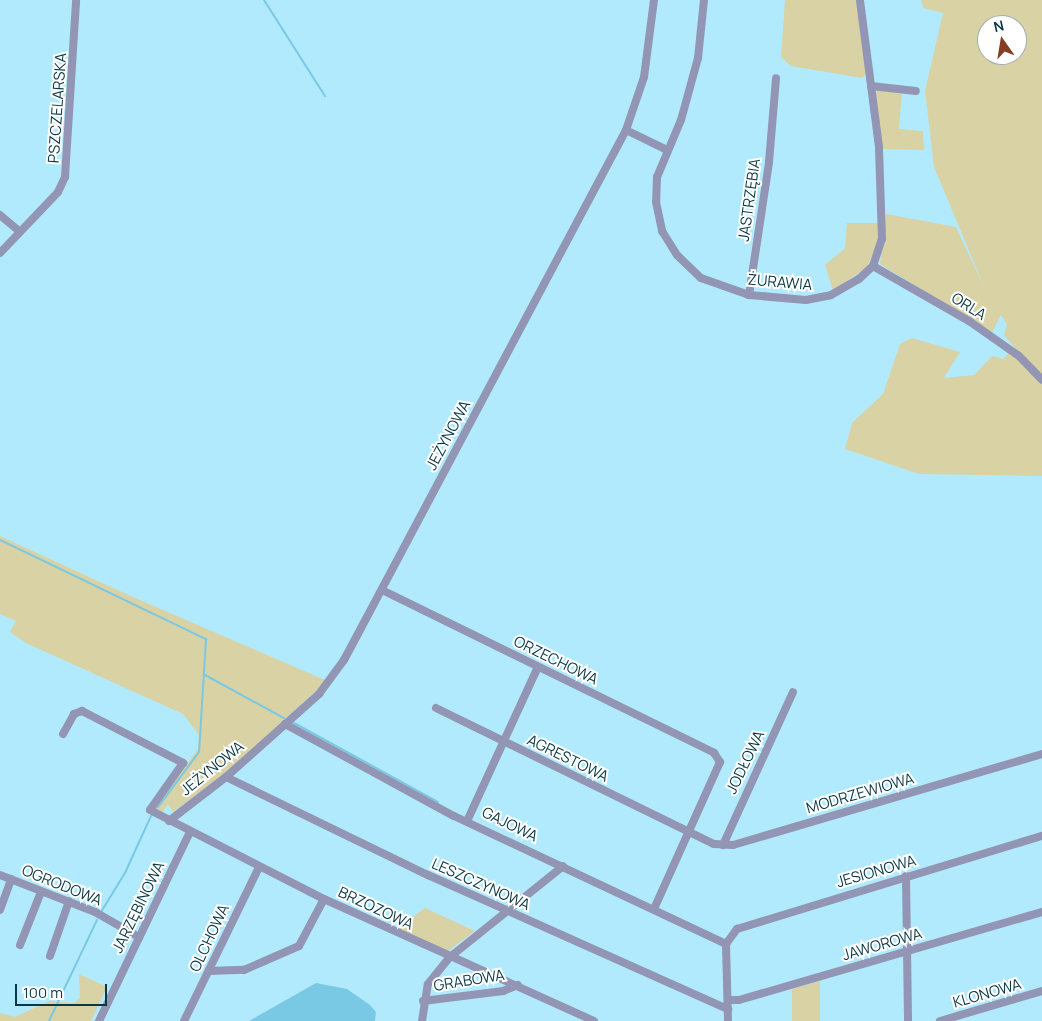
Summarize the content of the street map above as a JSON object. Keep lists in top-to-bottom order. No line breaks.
{"streets":{"street":["PSZCZELARSKA","JASTRZĘBIA","ŻURAWIA","ORLA","JEŻYNOWA","ORZECHOWA","AGRESTOWA","JODŁOWA","MODRZEWIOWA","GAJOWA","JESIONOWA","LESZCZYNOWA","OGRODOWA","JARZĘBINOWA","BRZOZOWA","OLCHOWA","JAWOROWA","GRABOWA","KLONOWA"]},"crossings":[["JASTRZĘBIA","ŻURAWIA"],["ŻURAWIA","ORLA"],["JEŻYNOWA","ORZECHOWA"],["JEŻYNOWA","GAJOWA"],["JEŻYNOWA","LESZCZYNOWA"],["JEŻYNOWA","BRZOZOWA"],["ORZECHOWA","AGRESTOWA"],["JODŁOWA","MODRZEWIOWA"],["GAJOWA","JESIONOWA"],["GAJOWA","GRABOWA"],["LESZCZYNOWA","GRABOWA"],["OGRODOWA","JARZĘBINOWA"],["JARZĘBINOWA","BRZOZOWA"],["BRZOZOWA","OLCHOWA"],["BRZOZOWA","GRABOWA"]],"scale_bar":"100 m","north":"top"}
